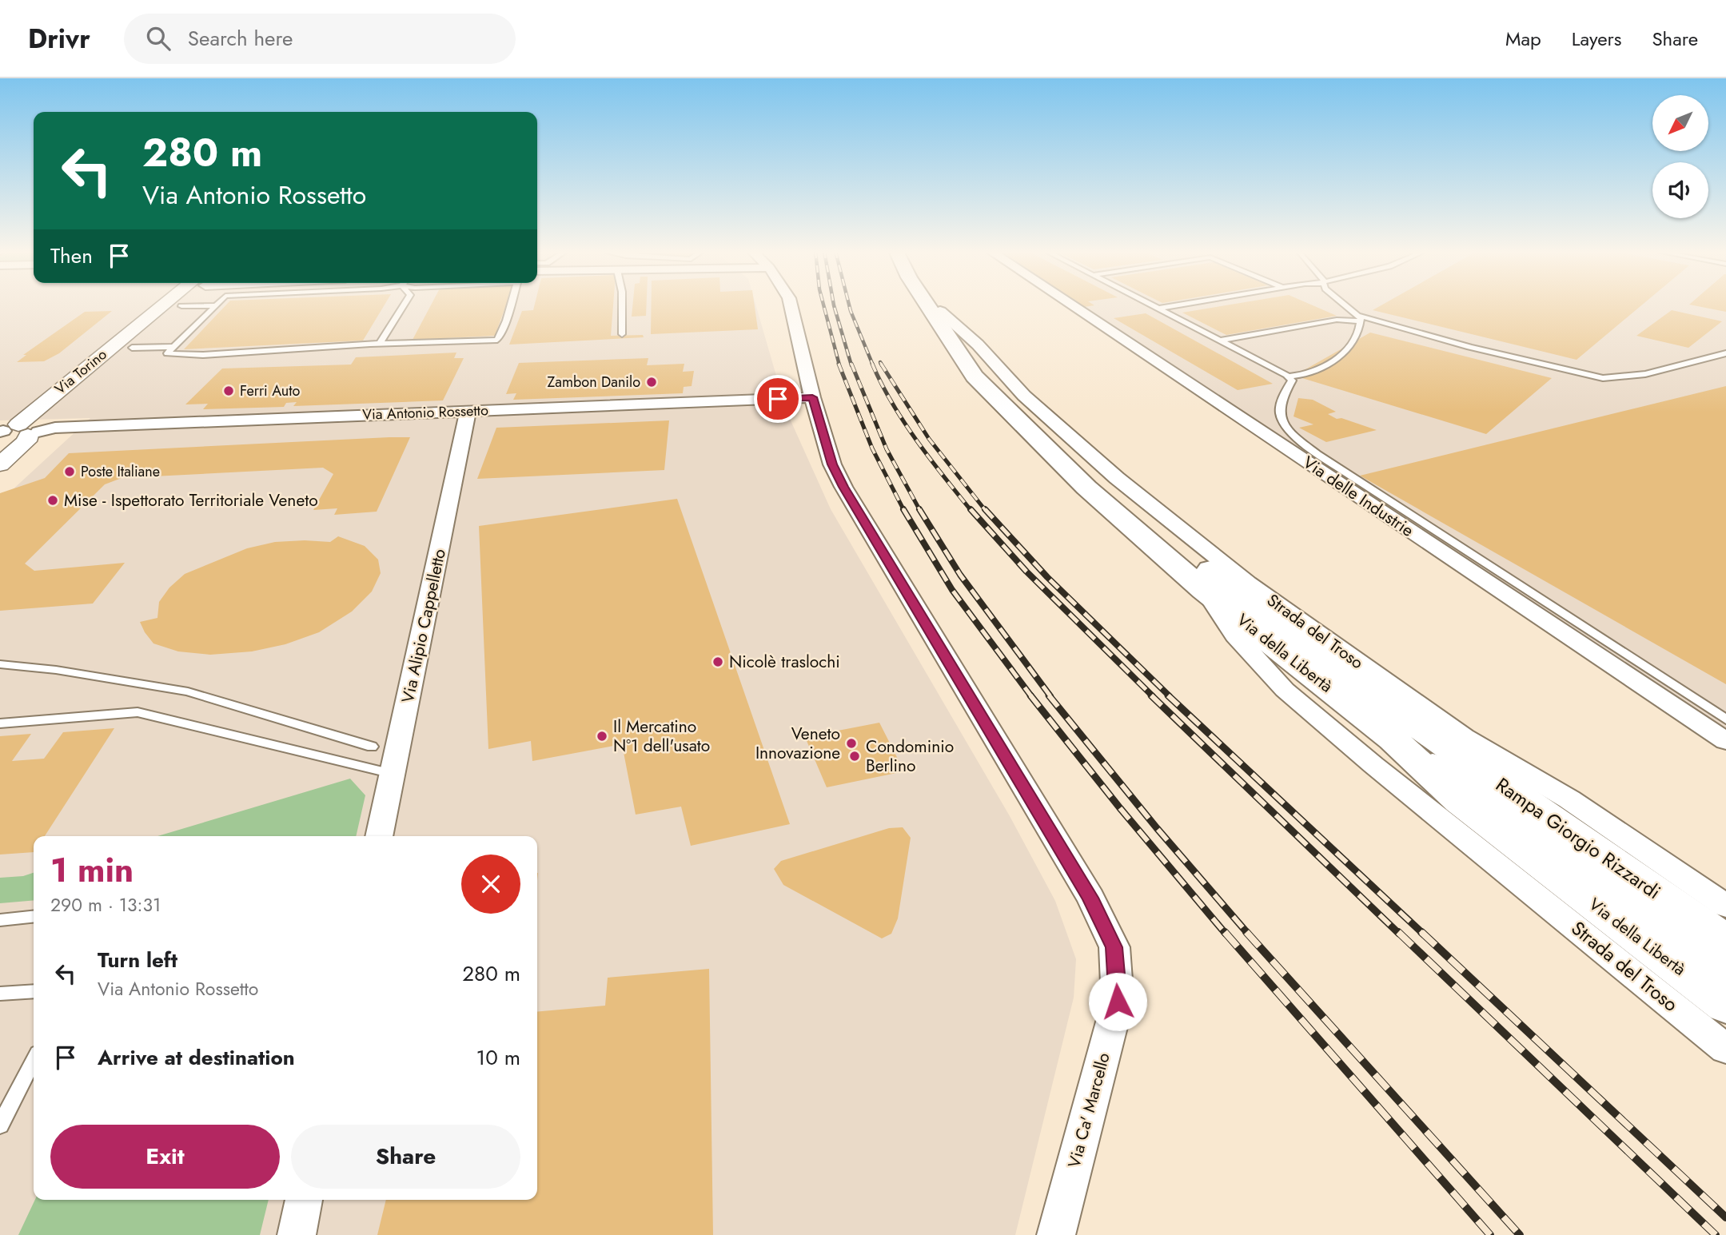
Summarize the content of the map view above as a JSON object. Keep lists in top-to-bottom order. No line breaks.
{"streets":{"highway":["Via della Libertà","Rampa Giorgio Rizzardi"],"street":["Via Torino","Via Antonio Rossetto","Via delle Industrie","Via Alipio Cappelletto","Strada del Troso","Via Ca' Marcello"]},"crossings":[["Via Torino","Via Antonio Rossetto"],["Via Antonio Rossetto","Via Alipio Cappelletto"],["Via Antonio Rossetto","Via Ca' Marcello"],["Strada del Troso","Via della Libertà"],["Via della Libertà","Rampa Giorgio Rizzardi"]],"places":["Zambon Danilo","Ferri Auto","Poste Italiane","Mise - Ispettorato Territoriale Veneto","Nicolè traslochi","Il Mercatino N°1 dell'usato","Veneto Innovazione","Condominio Berlino"],"north":"bottom left","page":{"header":"Drivr","search":"Search here","nav":["Map","Layers","Share"],"turn":["280 m","Via Antonio Rossetto"],"then":"Then","heading":["1 min","290 m · 13:31"],"list":[{"name":"Turn left","note":"Via Antonio Rossetto","value":"280 m"},{"name":"Arrive at destination","value":"10 m"}],"buttons":["Exit","Share"]}}
